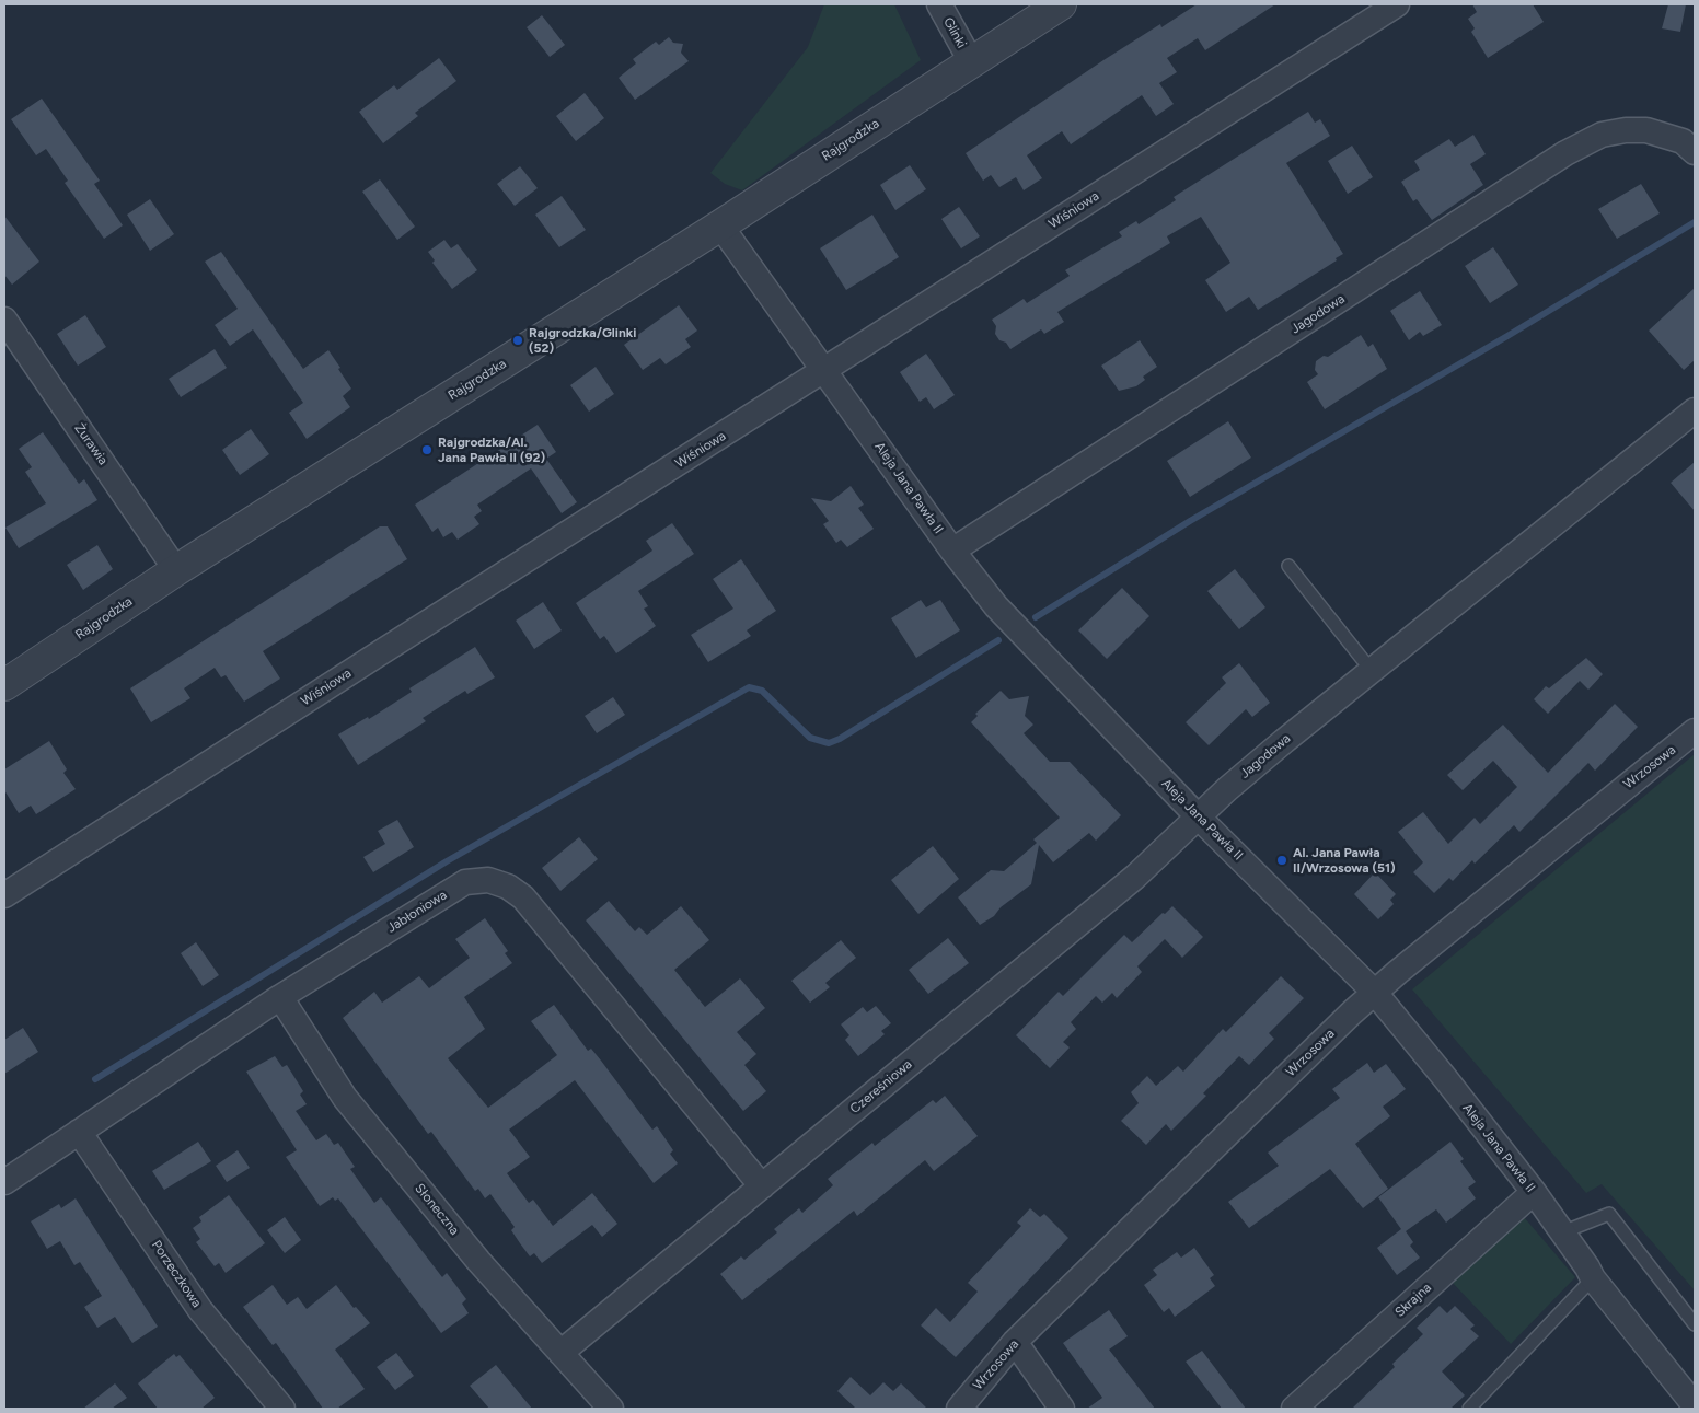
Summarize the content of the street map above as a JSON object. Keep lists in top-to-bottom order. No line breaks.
{"streets":{"street":["Glinki","Rajgrodzka","Wiśniowa","Jagodowa","Żurawia","Aleja Jana Pawła II","Wrzosowa","Jabłoniowa","Czereśniowa","Słoneczna","Porzeczkowa","Skrajna"]},"crossings":[["Glinki","Rajgrodzka"],["Rajgrodzka","Żurawia"],["Rajgrodzka","Aleja Jana Pawła II"],["Wiśniowa","Aleja Jana Pawła II"],["Jagodowa","Aleja Jana Pawła II"],["Jagodowa","Czereśniowa"],["Aleja Jana Pawła II","Wrzosowa"],["Aleja Jana Pawła II","Czereśniowa"],["Aleja Jana Pawła II","Skrajna"],["Jabłoniowa","Czereśniowa"],["Jabłoniowa","Słoneczna"],["Jabłoniowa","Porzeczkowa"],["Czereśniowa","Słoneczna"]],"places":["Rajgrodzka/Glinki (52)","Rajgrodzka/Al. Jana Pawła II (92)","Al. Jana Pawła II/Wrzosowa (51)"]}
